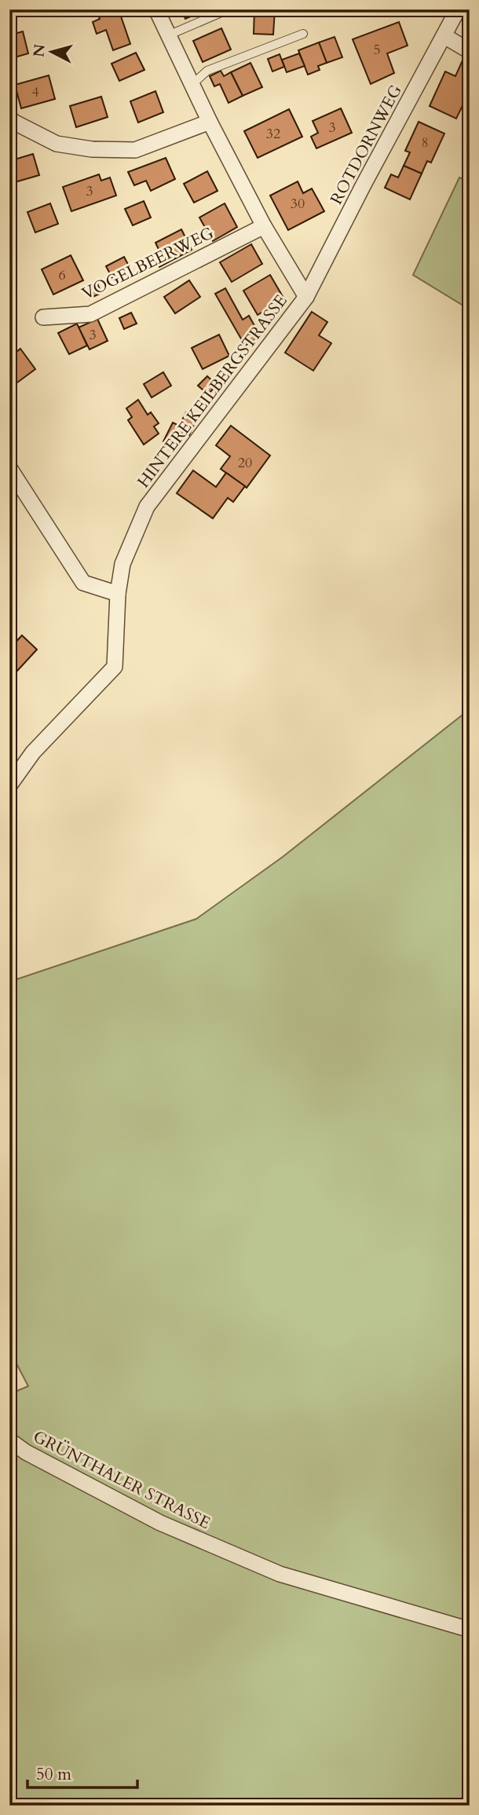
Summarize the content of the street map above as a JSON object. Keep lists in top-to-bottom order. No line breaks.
{"streets":{"street":["ROTDORNWEG","VOGELBEERWEG","HINTERE KEILBERGSTRASSE","GRÜNTHALER STRASSE"]},"crossings":[["ROTDORNWEG","HINTERE KEILBERGSTRASSE"],["VOGELBEERWEG","HINTERE KEILBERGSTRASSE"]],"house_numbers":["5","4","3","32","8","3","30","6","3","20"],"scale_bar":"50 m","north":"left"}
